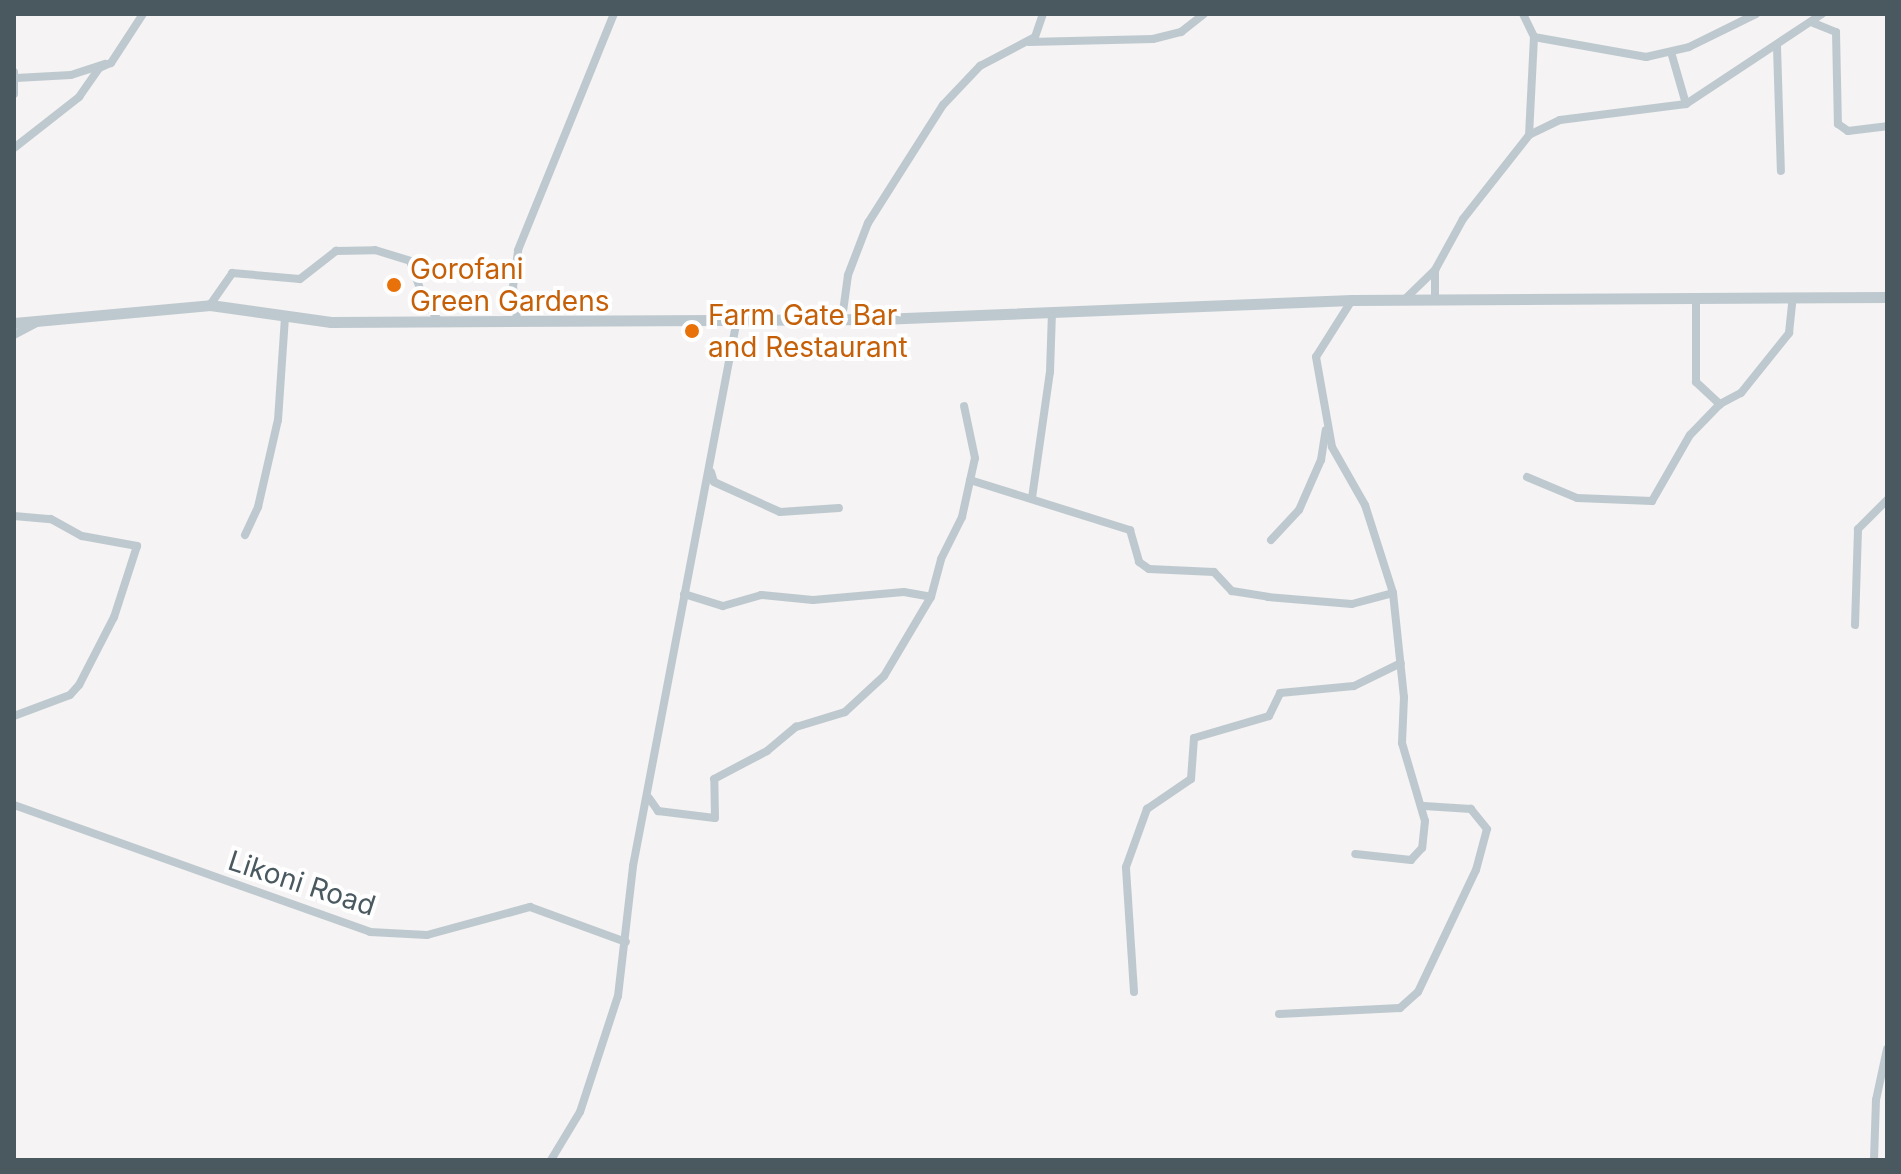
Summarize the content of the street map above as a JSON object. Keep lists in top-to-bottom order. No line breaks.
{"streets":{"street":["Likoni Road"]},"places":["Gorofani Green Gardens","Farm Gate Bar and Restaurant"]}
